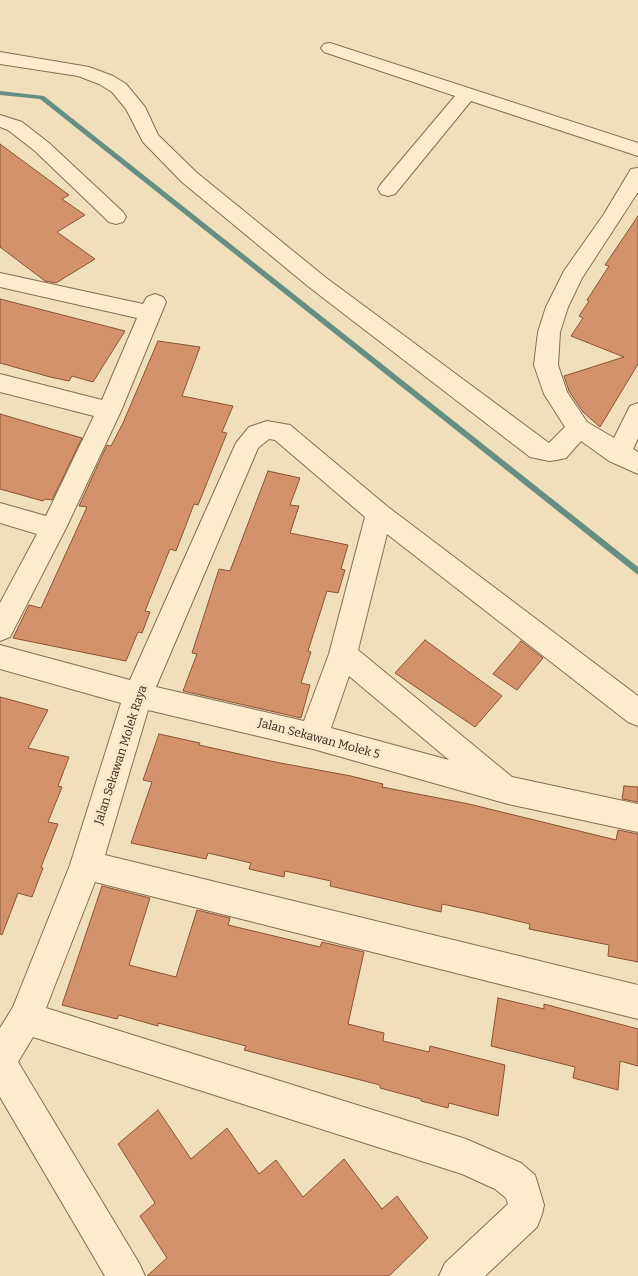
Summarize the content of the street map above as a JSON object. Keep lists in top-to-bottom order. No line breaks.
{"streets":{"street":["Jalan Sekawan Molek 5","Jalan Sekawan Molek Raya"]},"crossings":[["Jalan Sekawan Molek 5","Jalan Sekawan Molek Raya"]]}
